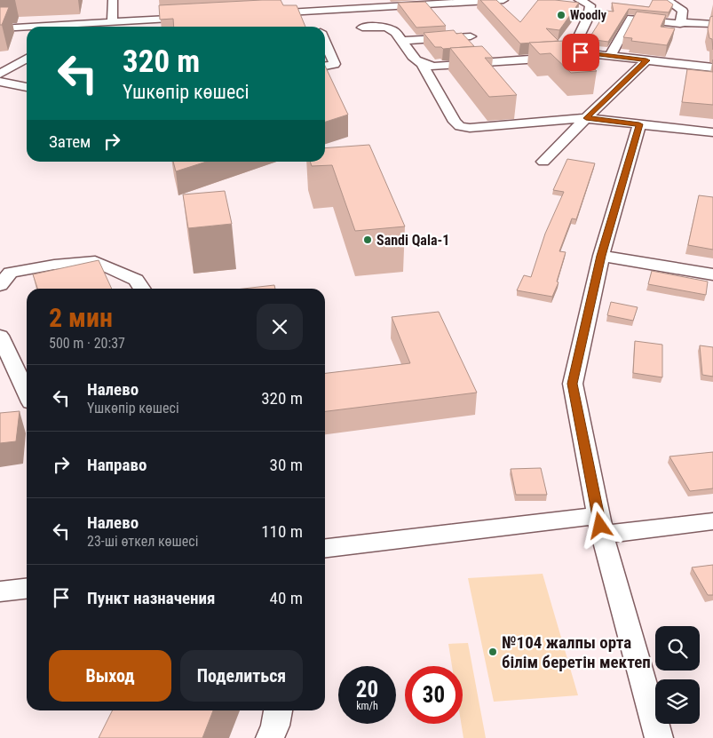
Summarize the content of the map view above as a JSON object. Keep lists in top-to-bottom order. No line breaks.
{"places":["Woodly","Sandi Qala-1","№104 жалпы орта білім беретін мектеп"],"page":{"turn":["320 m","Үшкөпір көшесі"],"then":"Затем","heading":["2 мин","500 m · 20:37"],"list":[{"name":"Налево","note":"Үшкөпір көшесі","value":"320 m"},{"name":"Направо","value":"30 m"},{"name":"Налево","note":"23-ші өткел көшесі","value":"110 m"},{"name":"Пункт назначения","value":"40 m"}],"buttons":["Выход","Поделиться"],"speed":"20 km/h","limit":"30"}}
